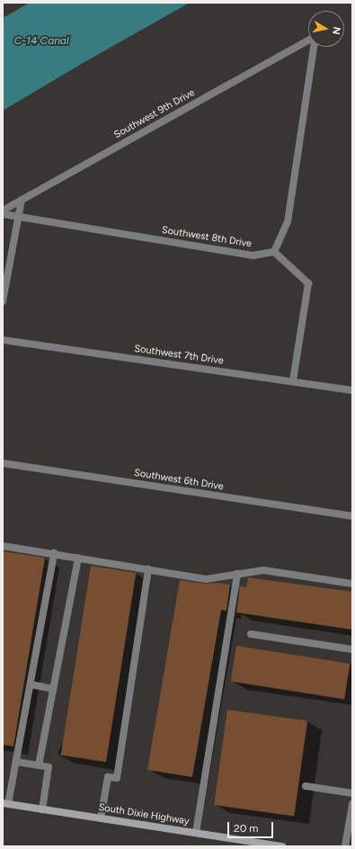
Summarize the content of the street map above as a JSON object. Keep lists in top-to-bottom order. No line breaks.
{"streets":{"main road":["South Dixie Highway"],"street":["Southwest 9th Drive","Southwest 8th Drive","Southwest 7th Drive","Southwest 6th Drive"]},"water":["C-14 Canal"],"scale_bar":"20 m","north":"right"}
